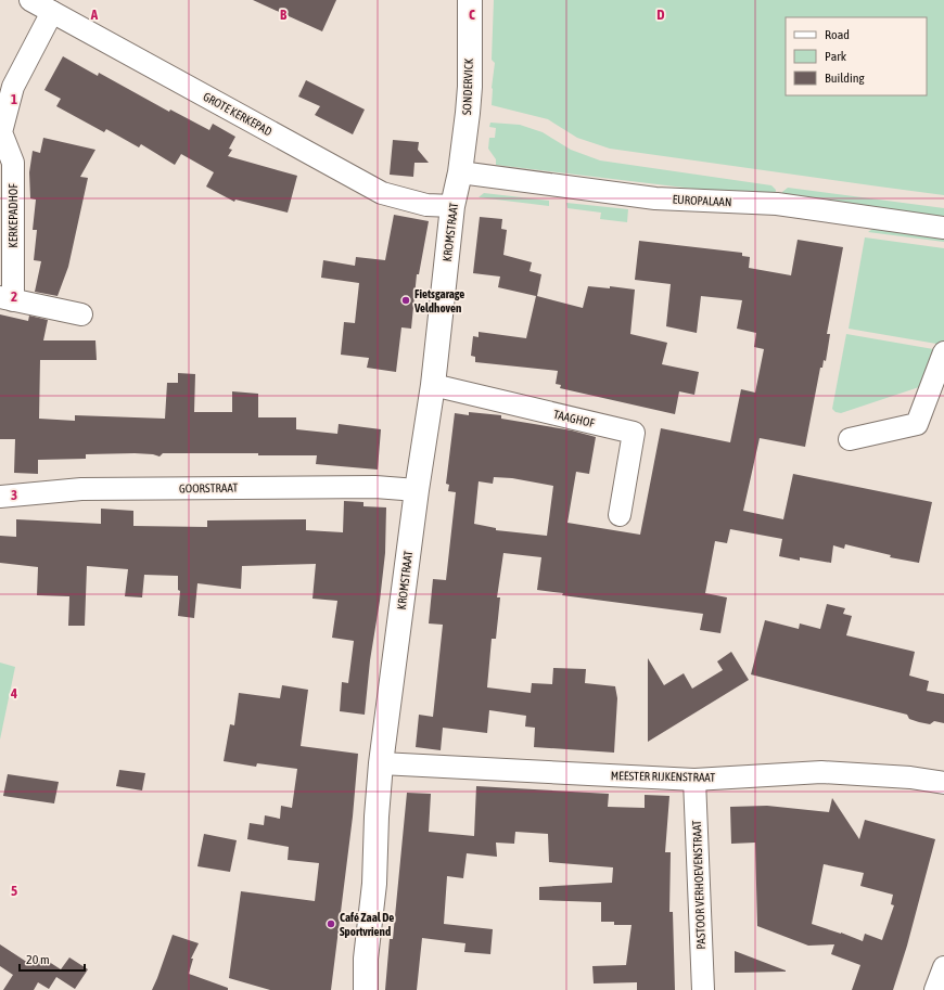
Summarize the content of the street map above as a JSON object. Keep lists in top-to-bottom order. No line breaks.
{"streets":{"street":["SONDERVICK","GROTE KERKEPAD","EUROPALAAN","KERKEPADHOF","KROMSTRAAT","TAAGHOF","GOORSTRAAT","MEESTER RIJKENSTRAAT","PASTOOR VERHOEVENSTRAAT"]},"crossings":[["SONDERVICK","EUROPALAAN"],["SONDERVICK","KROMSTRAAT"],["GROTE KERKEPAD","KERKEPADHOF"],["GROTE KERKEPAD","KROMSTRAAT"],["EUROPALAAN","KROMSTRAAT"],["KROMSTRAAT","TAAGHOF"],["KROMSTRAAT","GOORSTRAAT"],["KROMSTRAAT","MEESTER RIJKENSTRAAT"],["MEESTER RIJKENSTRAAT","PASTOOR VERHOEVENSTRAAT"]],"places":["Fietsgarage Veldhoven","Café Zaal De Sportvriend"],"legend":["Road","Park","Building"],"scale_bar":"20 m","grid":{"columns":["A","B","C","D"],"rows":["1","2","3","4","5"]}}
